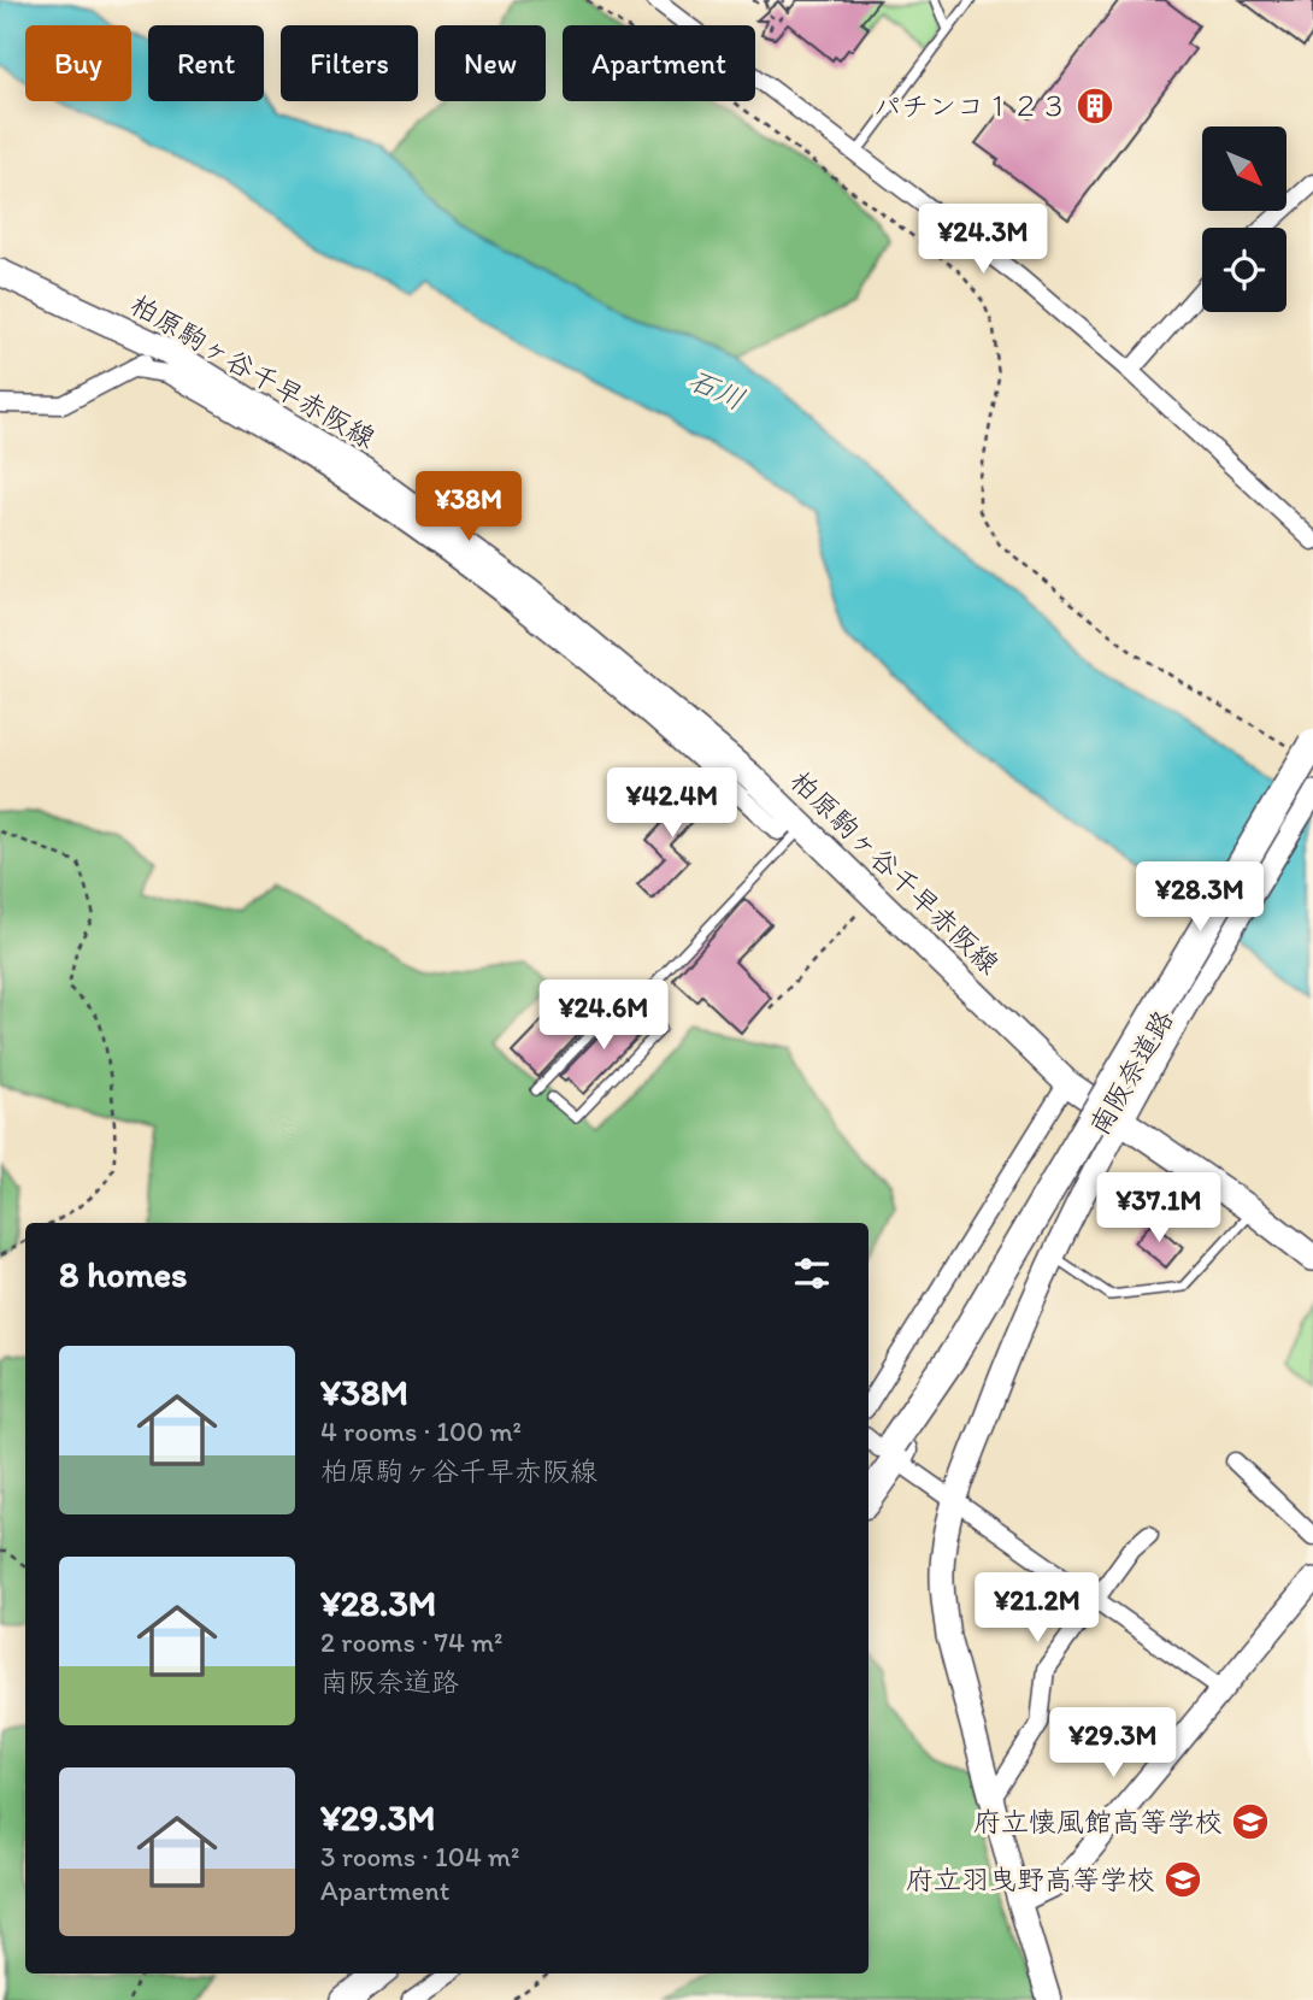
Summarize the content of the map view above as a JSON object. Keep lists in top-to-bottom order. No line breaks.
{"streets":{"highway":["南阪奈道路"],"main road":["柏原駒ヶ谷千早赤阪線"]},"water":["石川"],"places":{"building":["パチンコ１２３"],"school or university":["府立懐風館高等学校","府立羽曳野高等学校"]},"north":"bottom right","page":{"chip":["Buy","Rent","Filters","New","Apartment"],"price":["¥24.3M","¥38M","¥42.4M","¥28.3M","¥24.6M","¥37.1M","¥21.2M","¥29.3M"],"heading":"8 homes","list":[{"name":"¥38M","note":"4 rooms · 100 m² · 柏原駒ヶ谷千早赤阪線"},{"name":"¥28.3M","note":"2 rooms · 74 m² · 南阪奈道路"},{"name":"¥29.3M","note":"3 rooms · 104 m² · Apartment"}]}}
